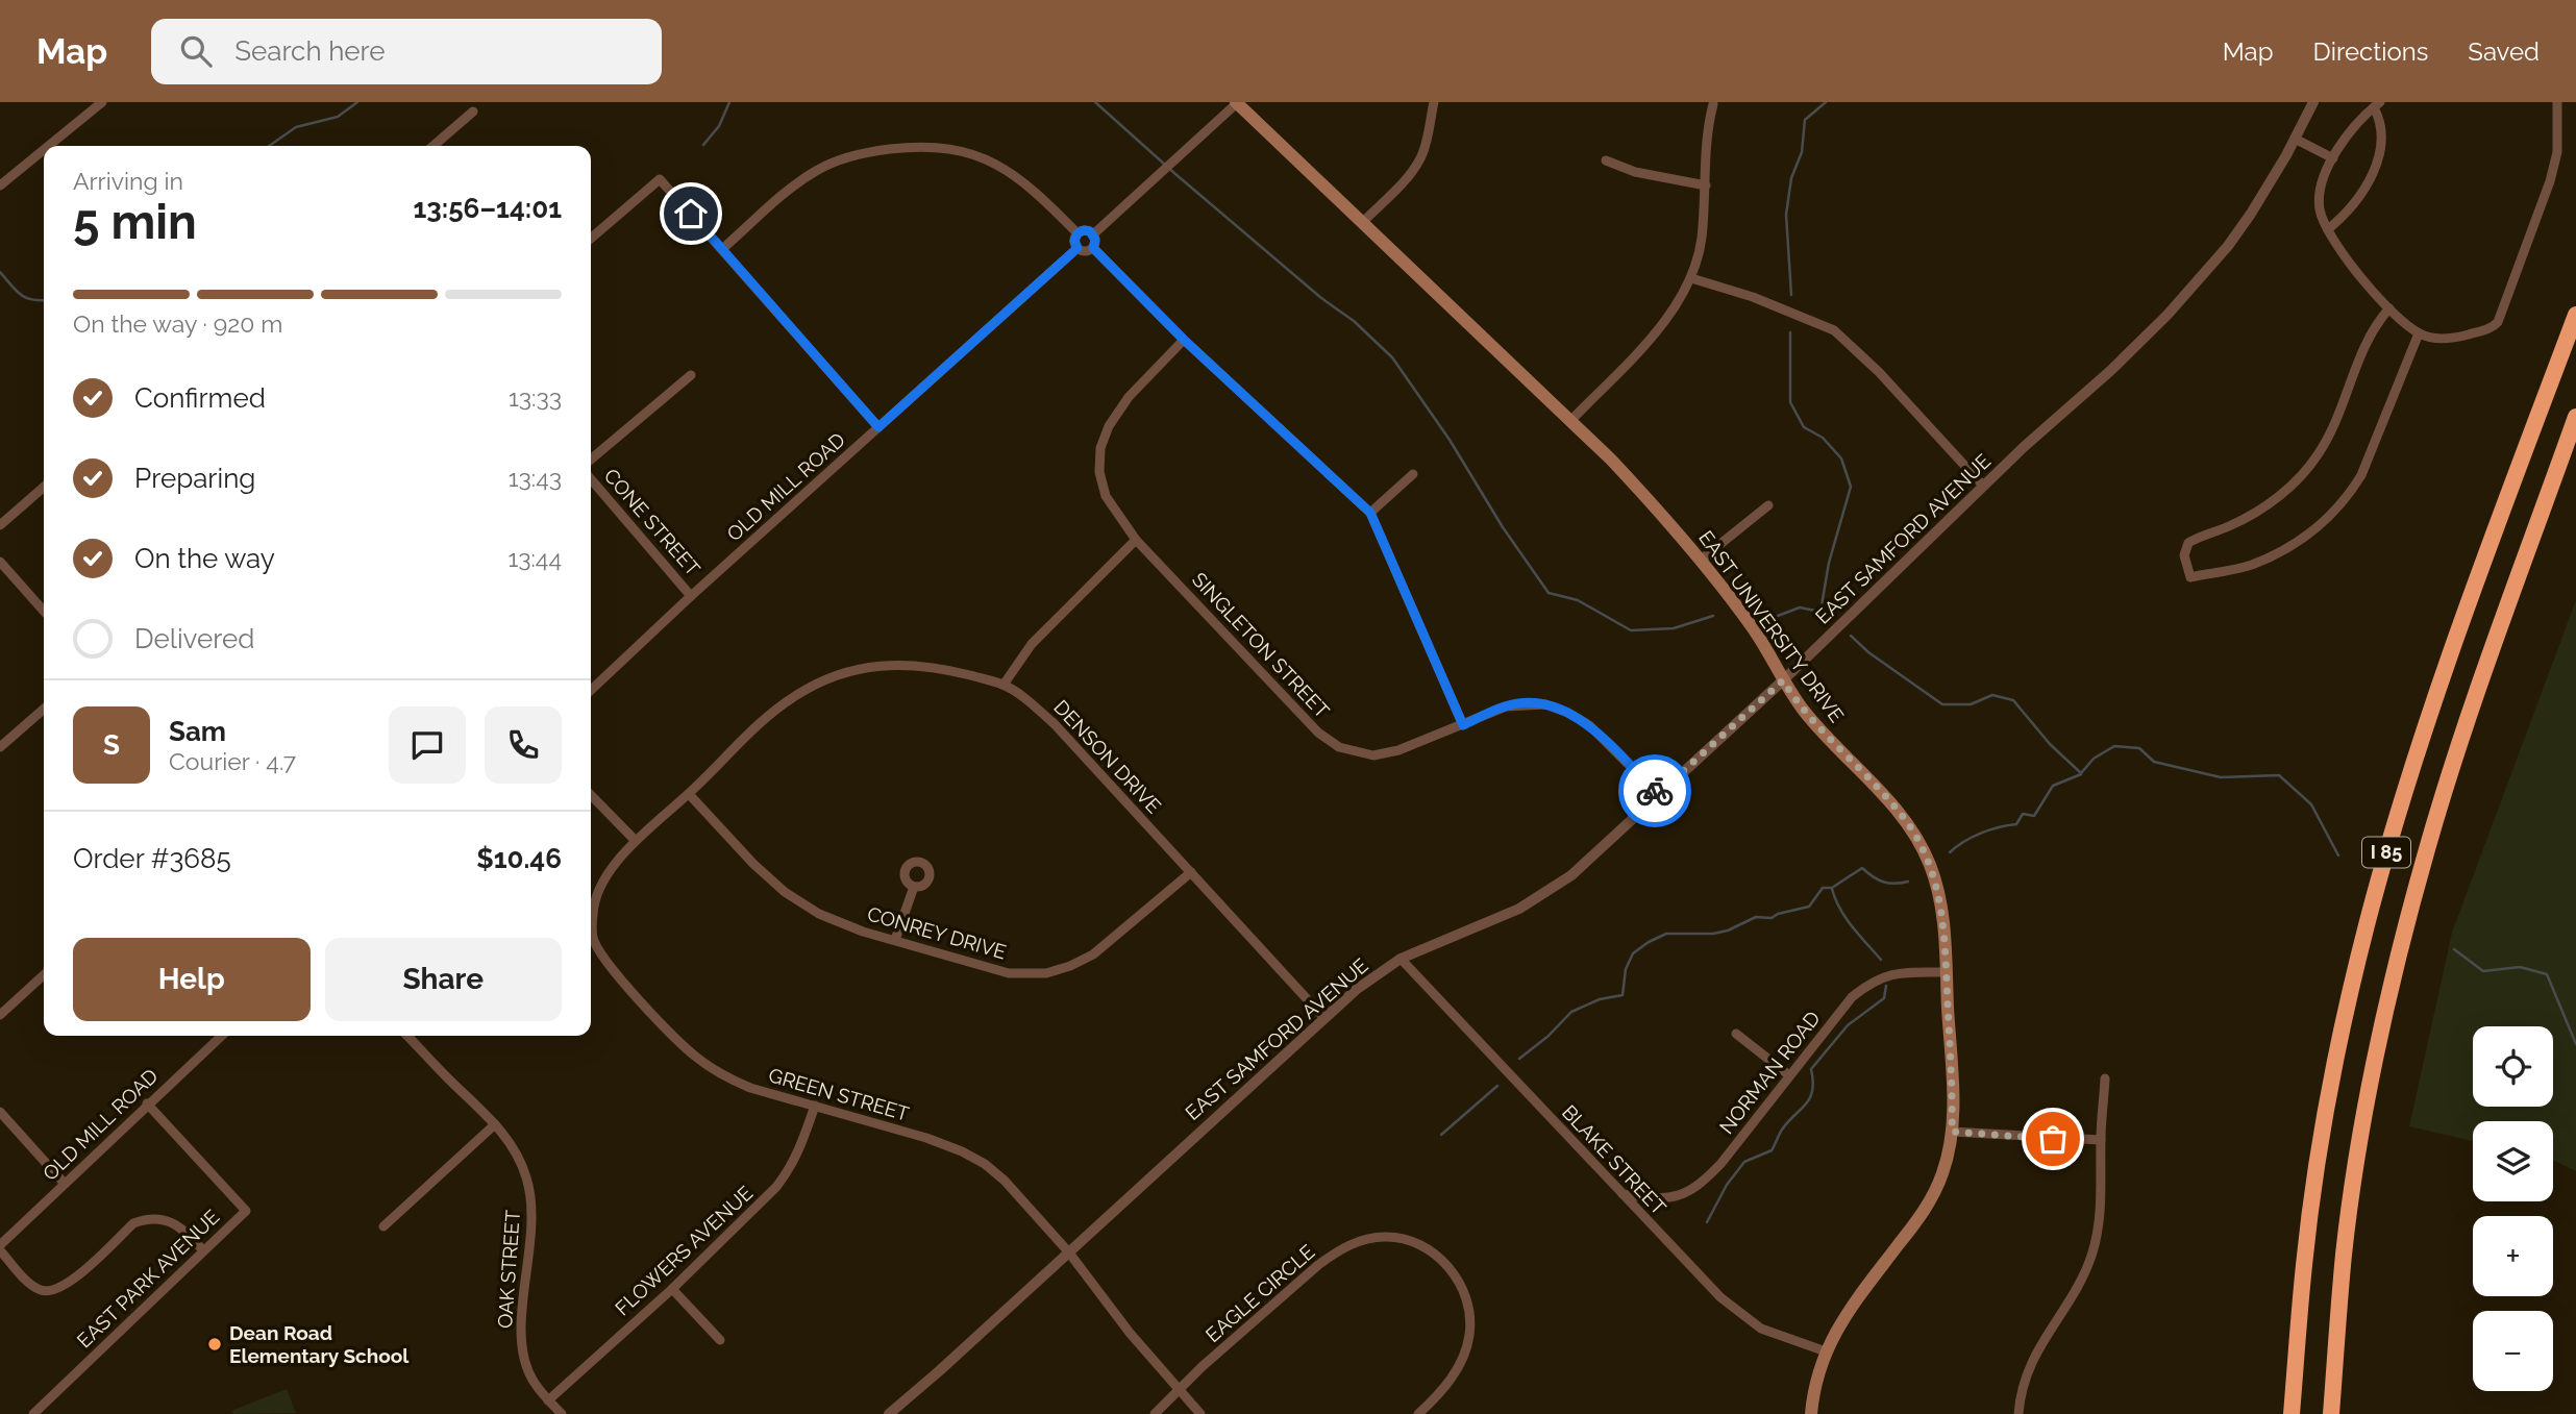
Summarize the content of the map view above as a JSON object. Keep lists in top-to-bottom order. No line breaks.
{"streets":{"highway":["I 85"],"main road":["EAST UNIVERSITY DRIVE"],"street":["OLD MILL ROAD","CONE STREET","EAST SAMFORD AVENUE","SINGLETON STREET","DENSON DRIVE","CONREY DRIVE","NORMAN ROAD","GREEN STREET","BLAKE STREET","FLOWERS AVENUE","OAK STREET","EAST PARK AVENUE","EAGLE CIRCLE"]},"crossings":[["OLD MILL ROAD","CONE STREET"],["OLD MILL ROAD","EAST PARK AVENUE"],["EAST SAMFORD AVENUE","EAST UNIVERSITY DRIVE"],["EAST SAMFORD AVENUE","SINGLETON STREET"],["EAST SAMFORD AVENUE","DENSON DRIVE"],["EAST SAMFORD AVENUE","GREEN STREET"],["EAST SAMFORD AVENUE","BLAKE STREET"],["EAST UNIVERSITY DRIVE","NORMAN ROAD"],["EAST UNIVERSITY DRIVE","BLAKE STREET"],["DENSON DRIVE","CONREY DRIVE"],["DENSON DRIVE","GREEN STREET"],["NORMAN ROAD","BLAKE STREET"],["GREEN STREET","FLOWERS AVENUE"],["GREEN STREET","EAGLE CIRCLE"],["FLOWERS AVENUE","OAK STREET"]],"places":["Dean Road Elementary School"],"page":{"header":"Map","search":"Search here","nav":["Map","Directions","Saved"],"heading":["5 min","Arriving in","13:56–14:01"],"panel":["Sam","Courier · 4.7","Order #3685","$10.46"],"bar":"On the way · 920 m","list":[["Confirmed","13:33"],["Preparing","13:43"],["On the way","13:44"],"Delivered"],"round":"S","buttons":["Help","Share"],"map_buttons":["+","−"]}}
